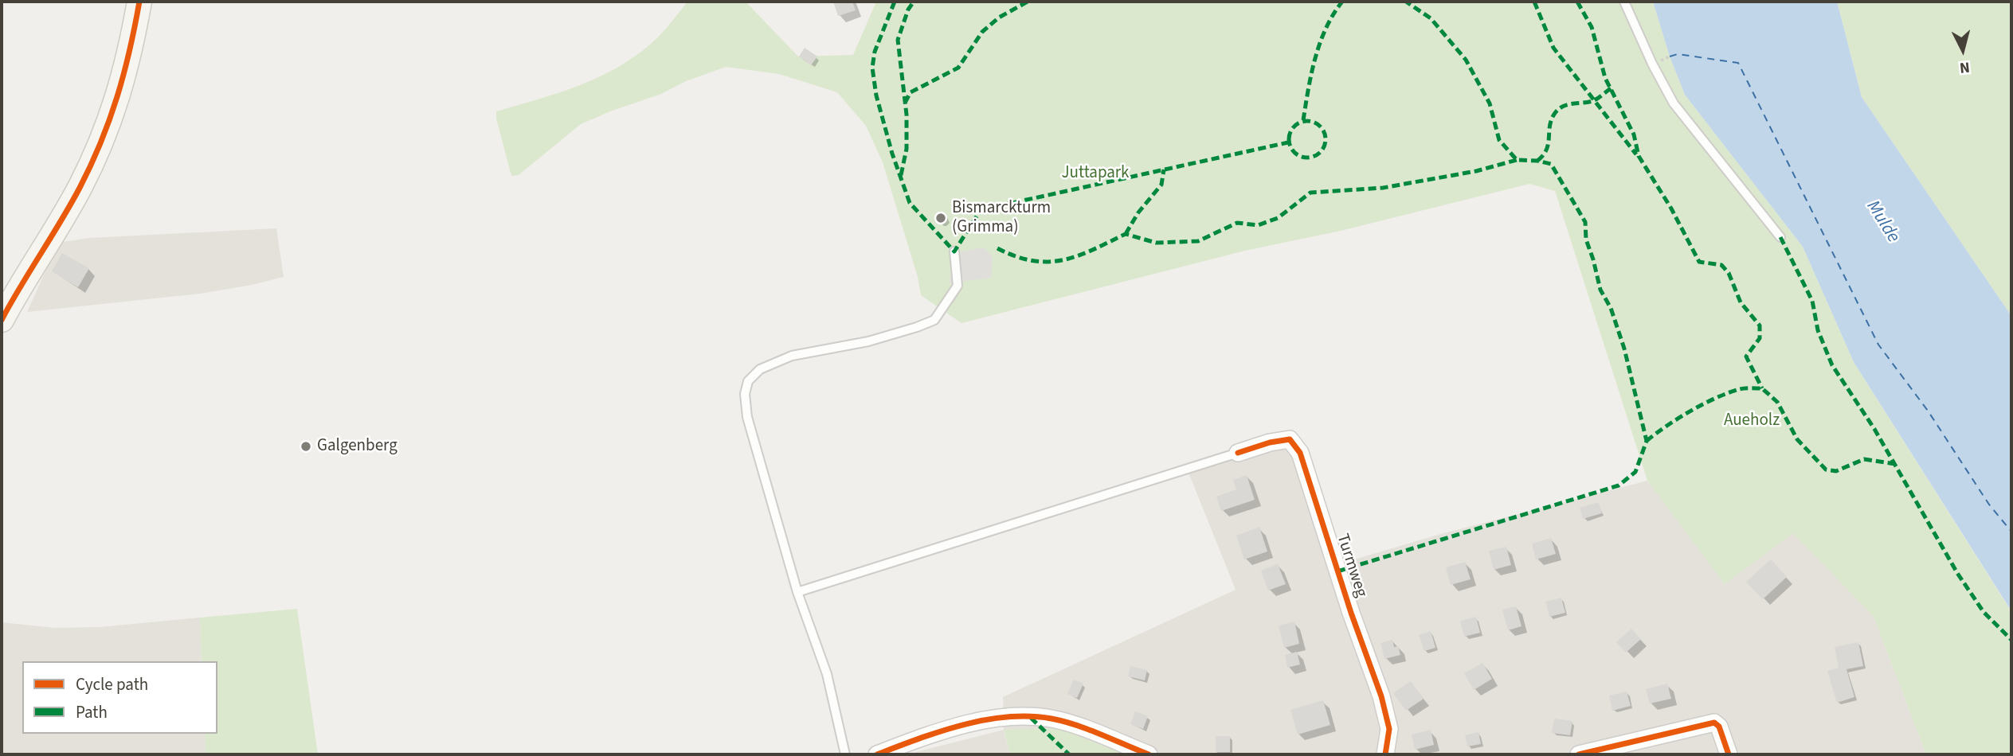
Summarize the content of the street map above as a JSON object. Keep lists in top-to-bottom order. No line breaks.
{"streets":{"street":["Turmweg"]},"water":["Mulde"],"parks":["Juttapark","Aueholz"],"places":["Bismarckturm (Grimma)","Galgenberg"],"legend":["Cycle path","Path"],"north":"bottom"}
